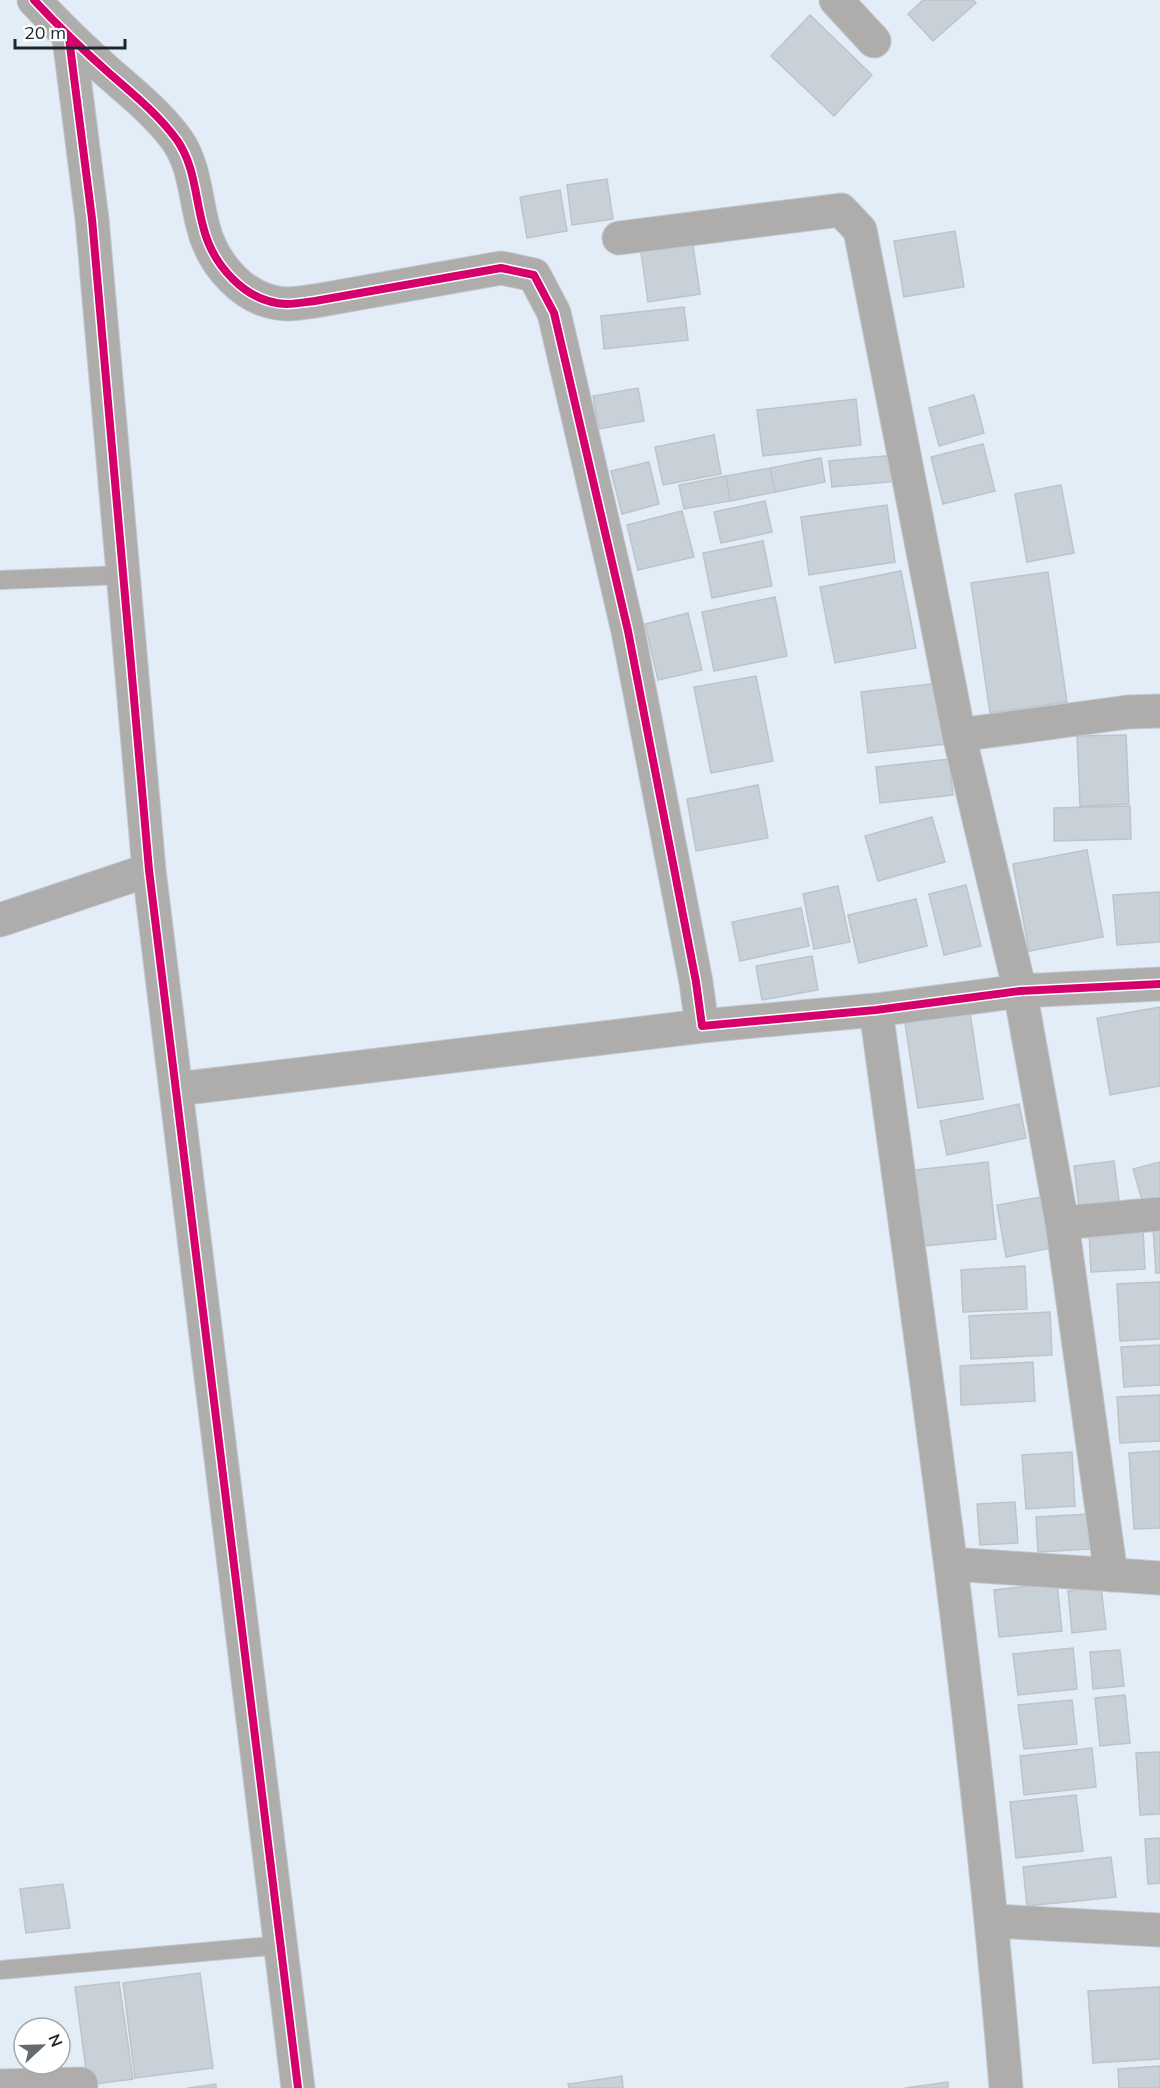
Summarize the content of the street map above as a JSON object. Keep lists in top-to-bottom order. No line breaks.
{"scale_bar":"20 m","north":"right"}
